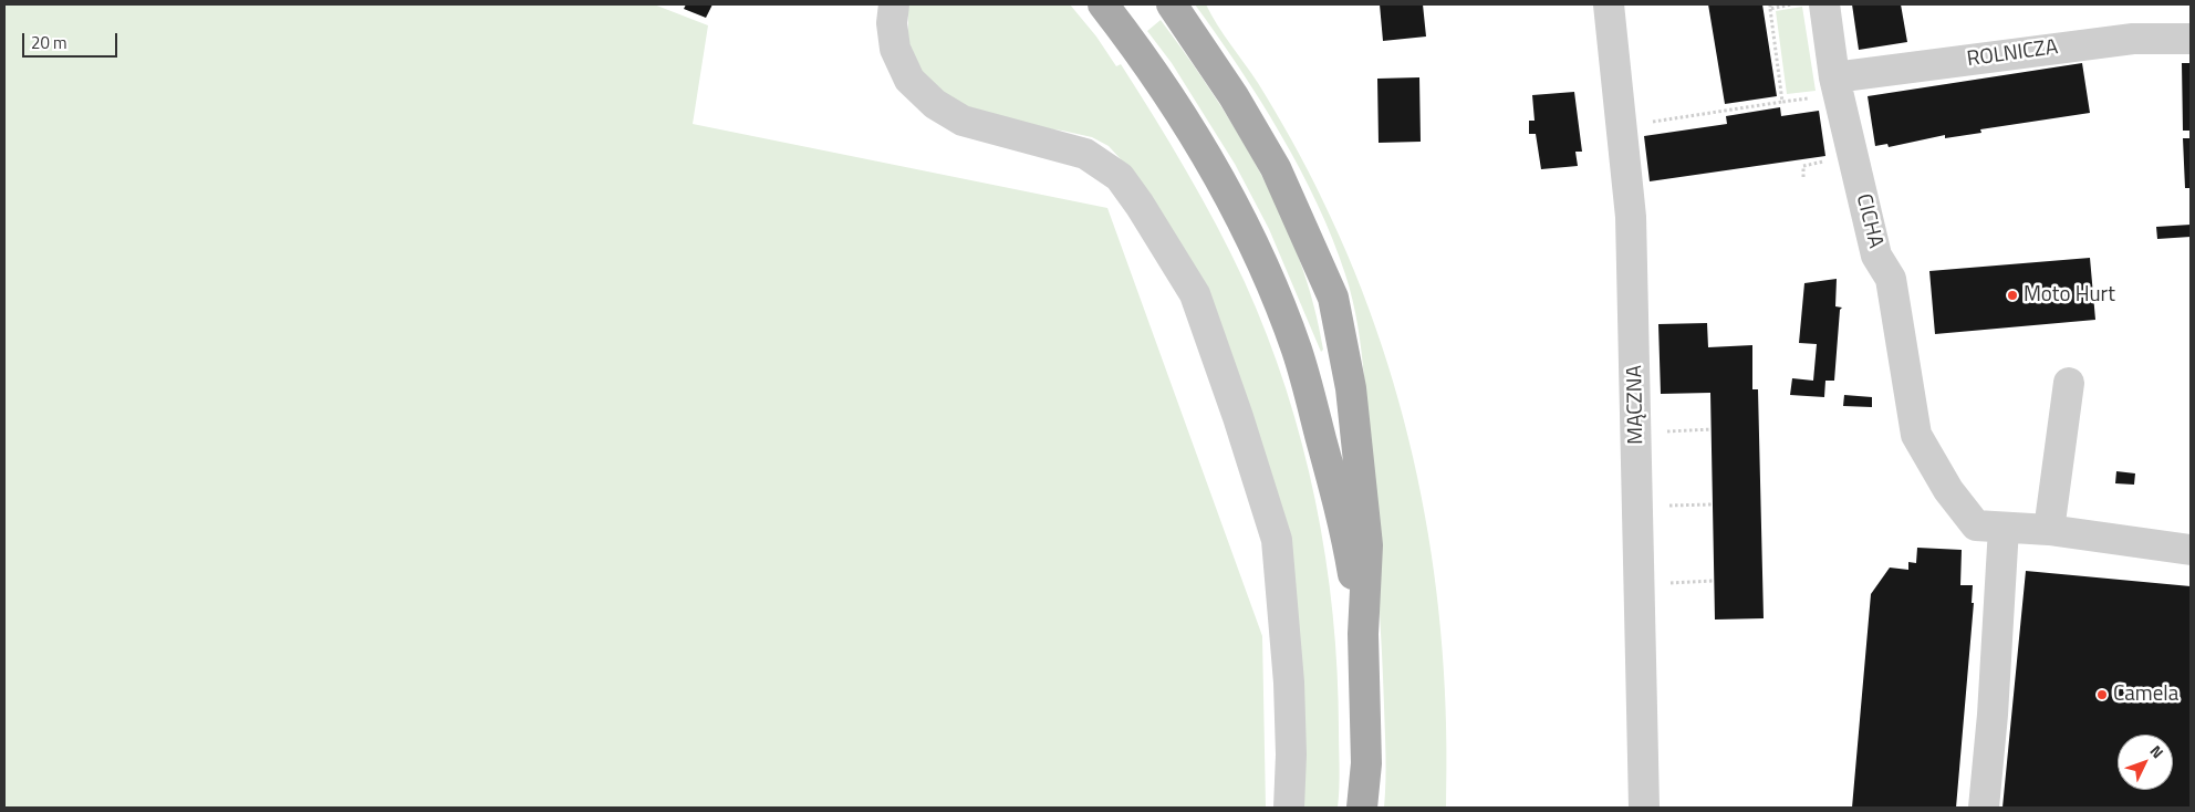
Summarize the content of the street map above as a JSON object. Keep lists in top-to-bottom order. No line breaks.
{"streets":{"street":["ROLNICZA","CICHA","MĄCZNA"]},"crossings":[["ROLNICZA","CICHA"]],"places":["Moto Hurt","Camela"],"scale_bar":"20 m","north":"top right"}
